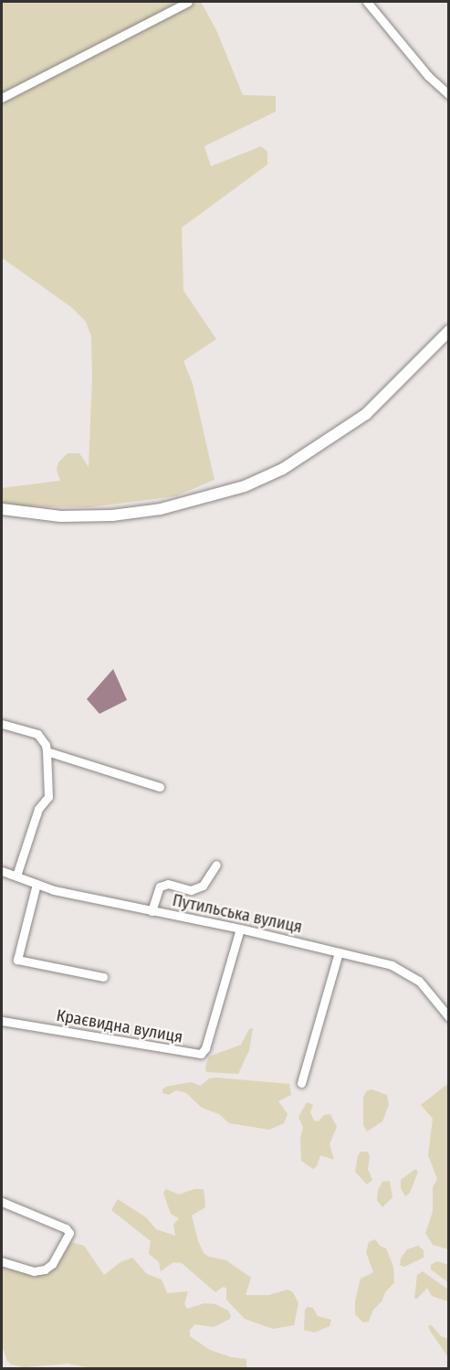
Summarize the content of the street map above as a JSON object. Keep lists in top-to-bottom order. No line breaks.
{"streets":{"street":["Путильська вулиця","Краєвидна вулиця"]},"crossings":[["Путильська вулиця","Краєвидна вулиця"]]}
